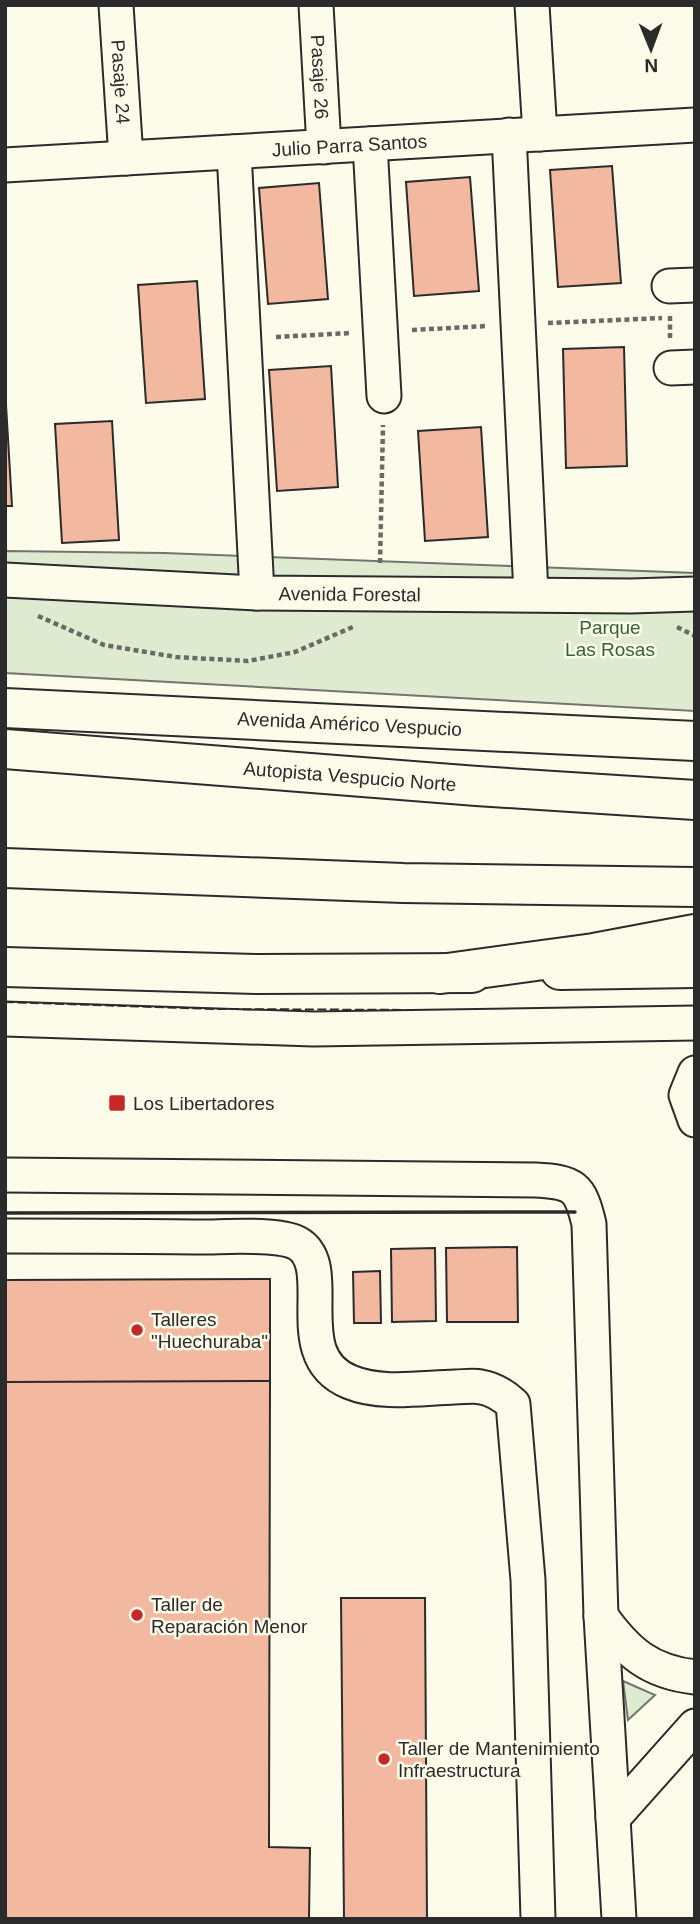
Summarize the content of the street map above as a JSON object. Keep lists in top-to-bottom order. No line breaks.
{"streets":{"main road":["Avenida Américo Vespucio","Autopista Vespucio Norte"],"street":["Pasaje 26","Pasaje 24","Julio Parra Santos","Avenida Forestal"]},"crossings":[["Pasaje 26","Julio Parra Santos"],["Pasaje 24","Julio Parra Santos"]],"parks":["Parque Las Rosas"],"places":{"transit":["Los Libertadores"],"other":["Talleres \"Huechuraba\"","Taller de Reparación Menor","Taller de Mantenimiento Infraestructura"]},"north":"bottom"}
